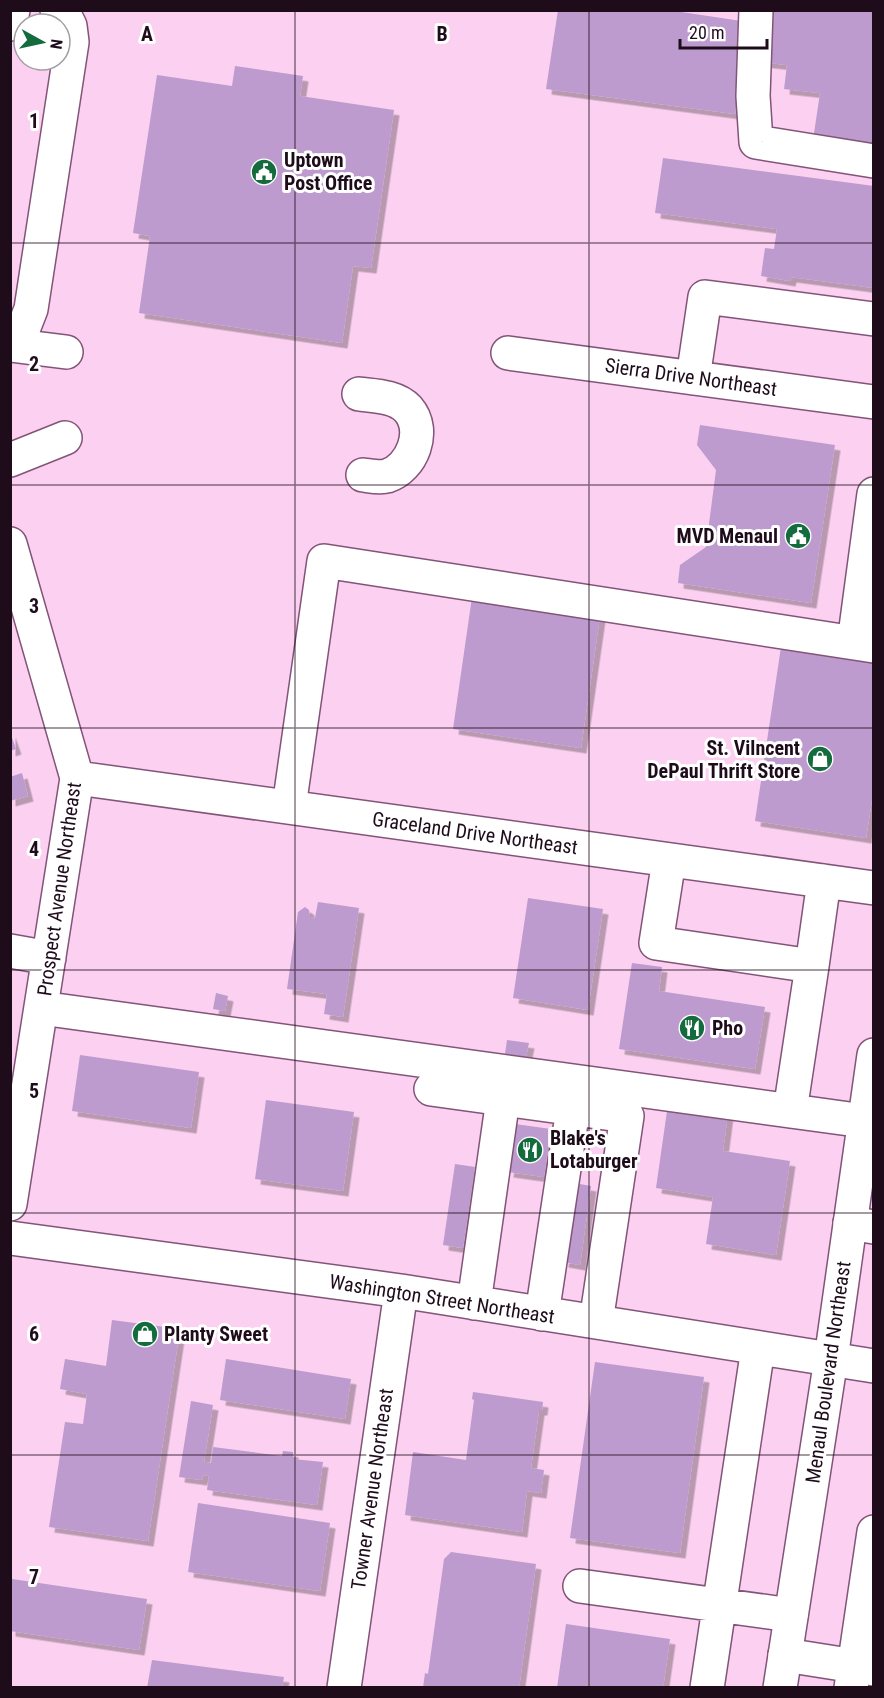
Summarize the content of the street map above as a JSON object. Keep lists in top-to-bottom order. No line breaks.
{"streets":{"street":["Sierra Drive Northeast","Graceland Drive Northeast","Prospect Avenue Northeast","Washington Street Northeast","Menaul Boulevard Northeast","Towner Avenue Northeast"]},"crossings":[["Graceland Drive Northeast","Prospect Avenue Northeast"],["Washington Street Northeast","Menaul Boulevard Northeast"],["Washington Street Northeast","Towner Avenue Northeast"]],"places":{"public building":["Uptown Post Office","MVD Menaul"],"shop":["St. Vilncent DePaul Thrift Store","Planty Sweet"],"restaurant":["Pho","Blake's Lotaburger"]},"scale_bar":"20 m","north":"right","grid":{"columns":["A","B"],"rows":["1","2","3","4","5","6","7"]}}
